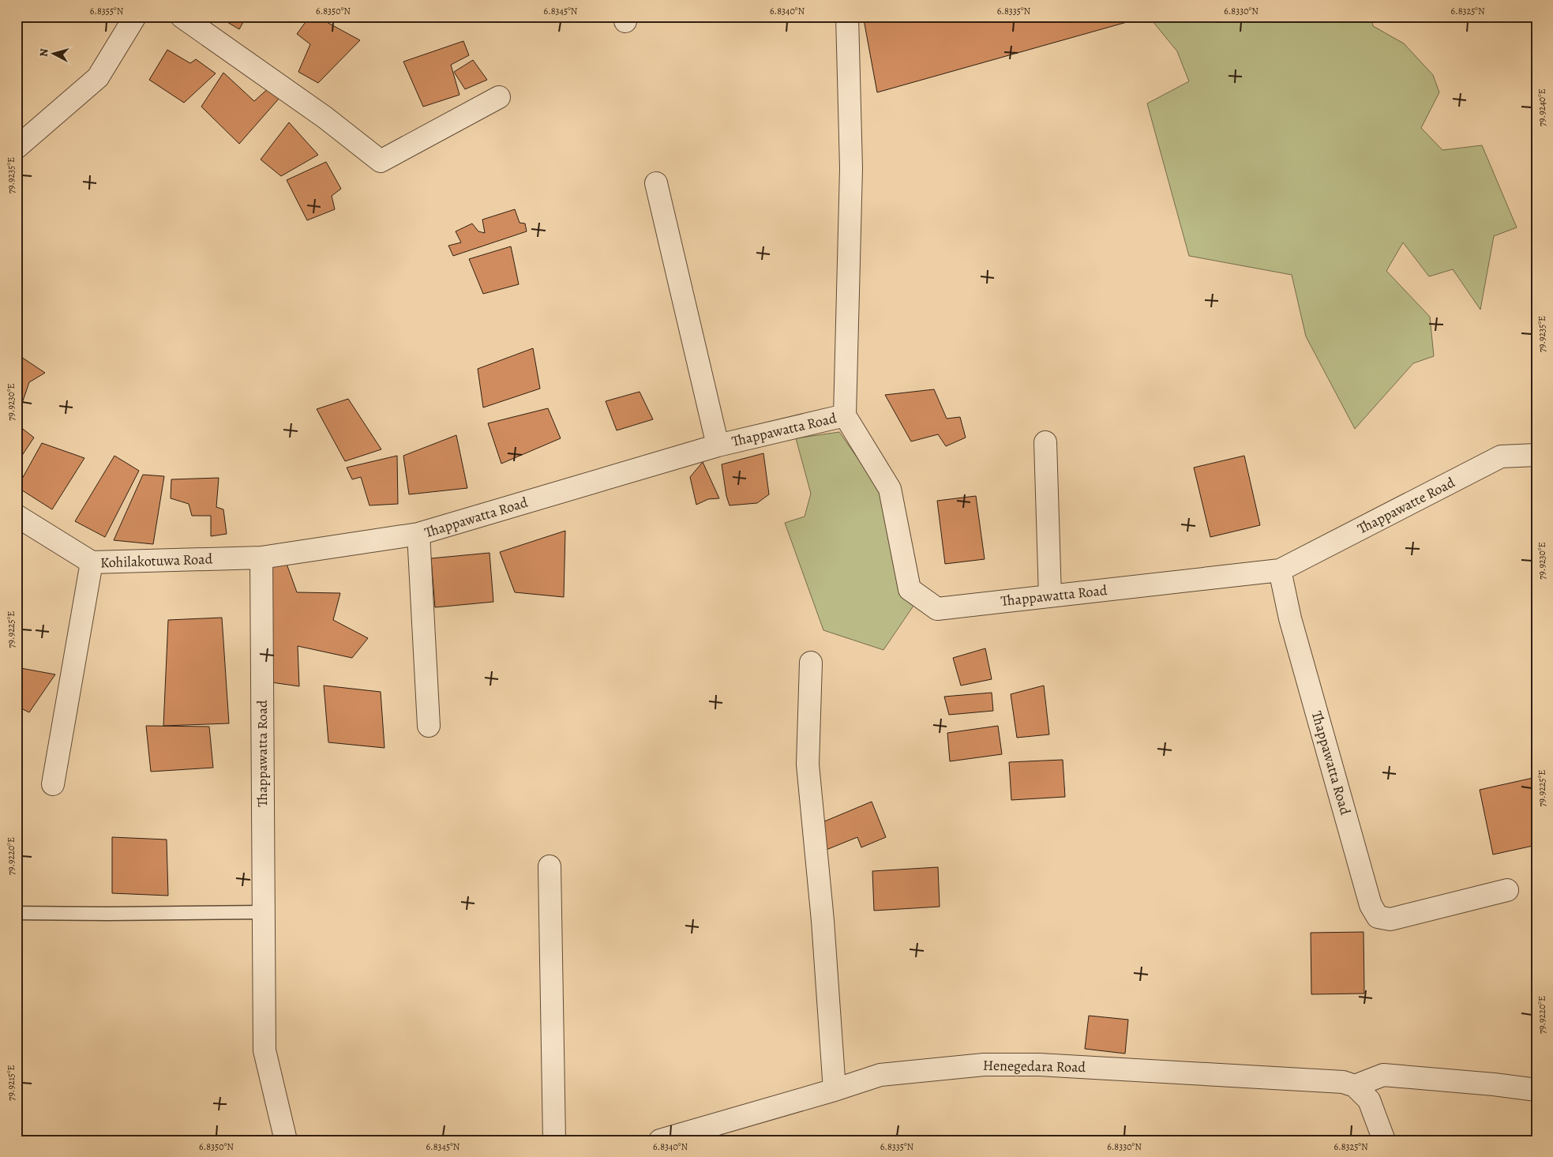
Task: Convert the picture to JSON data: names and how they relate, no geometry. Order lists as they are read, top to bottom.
{
  "streets": {
    "street": [
      "Thappawatta Road",
      "Thappawatte Road",
      "Kohilakotuwa Road",
      "Henegedara Road"
    ]
  },
  "crossings": [
    ["Thappawatta Road", "Thappawatte Road"],
    ["Thappawatta Road", "Kohilakotuwa Road"]
  ],
  "north": "left",
  "coordinates": [
    "6.8355°N",
    "6.8350°N",
    "6.8345°N",
    "6.8340°N",
    "6.8335°N",
    "6.8330°N",
    "6.8325°N",
    "79.9240°E",
    "79.9235°E",
    "79.9230°E",
    "79.9225°E",
    "79.9220°E",
    "79.9215°E"
  ]
}
